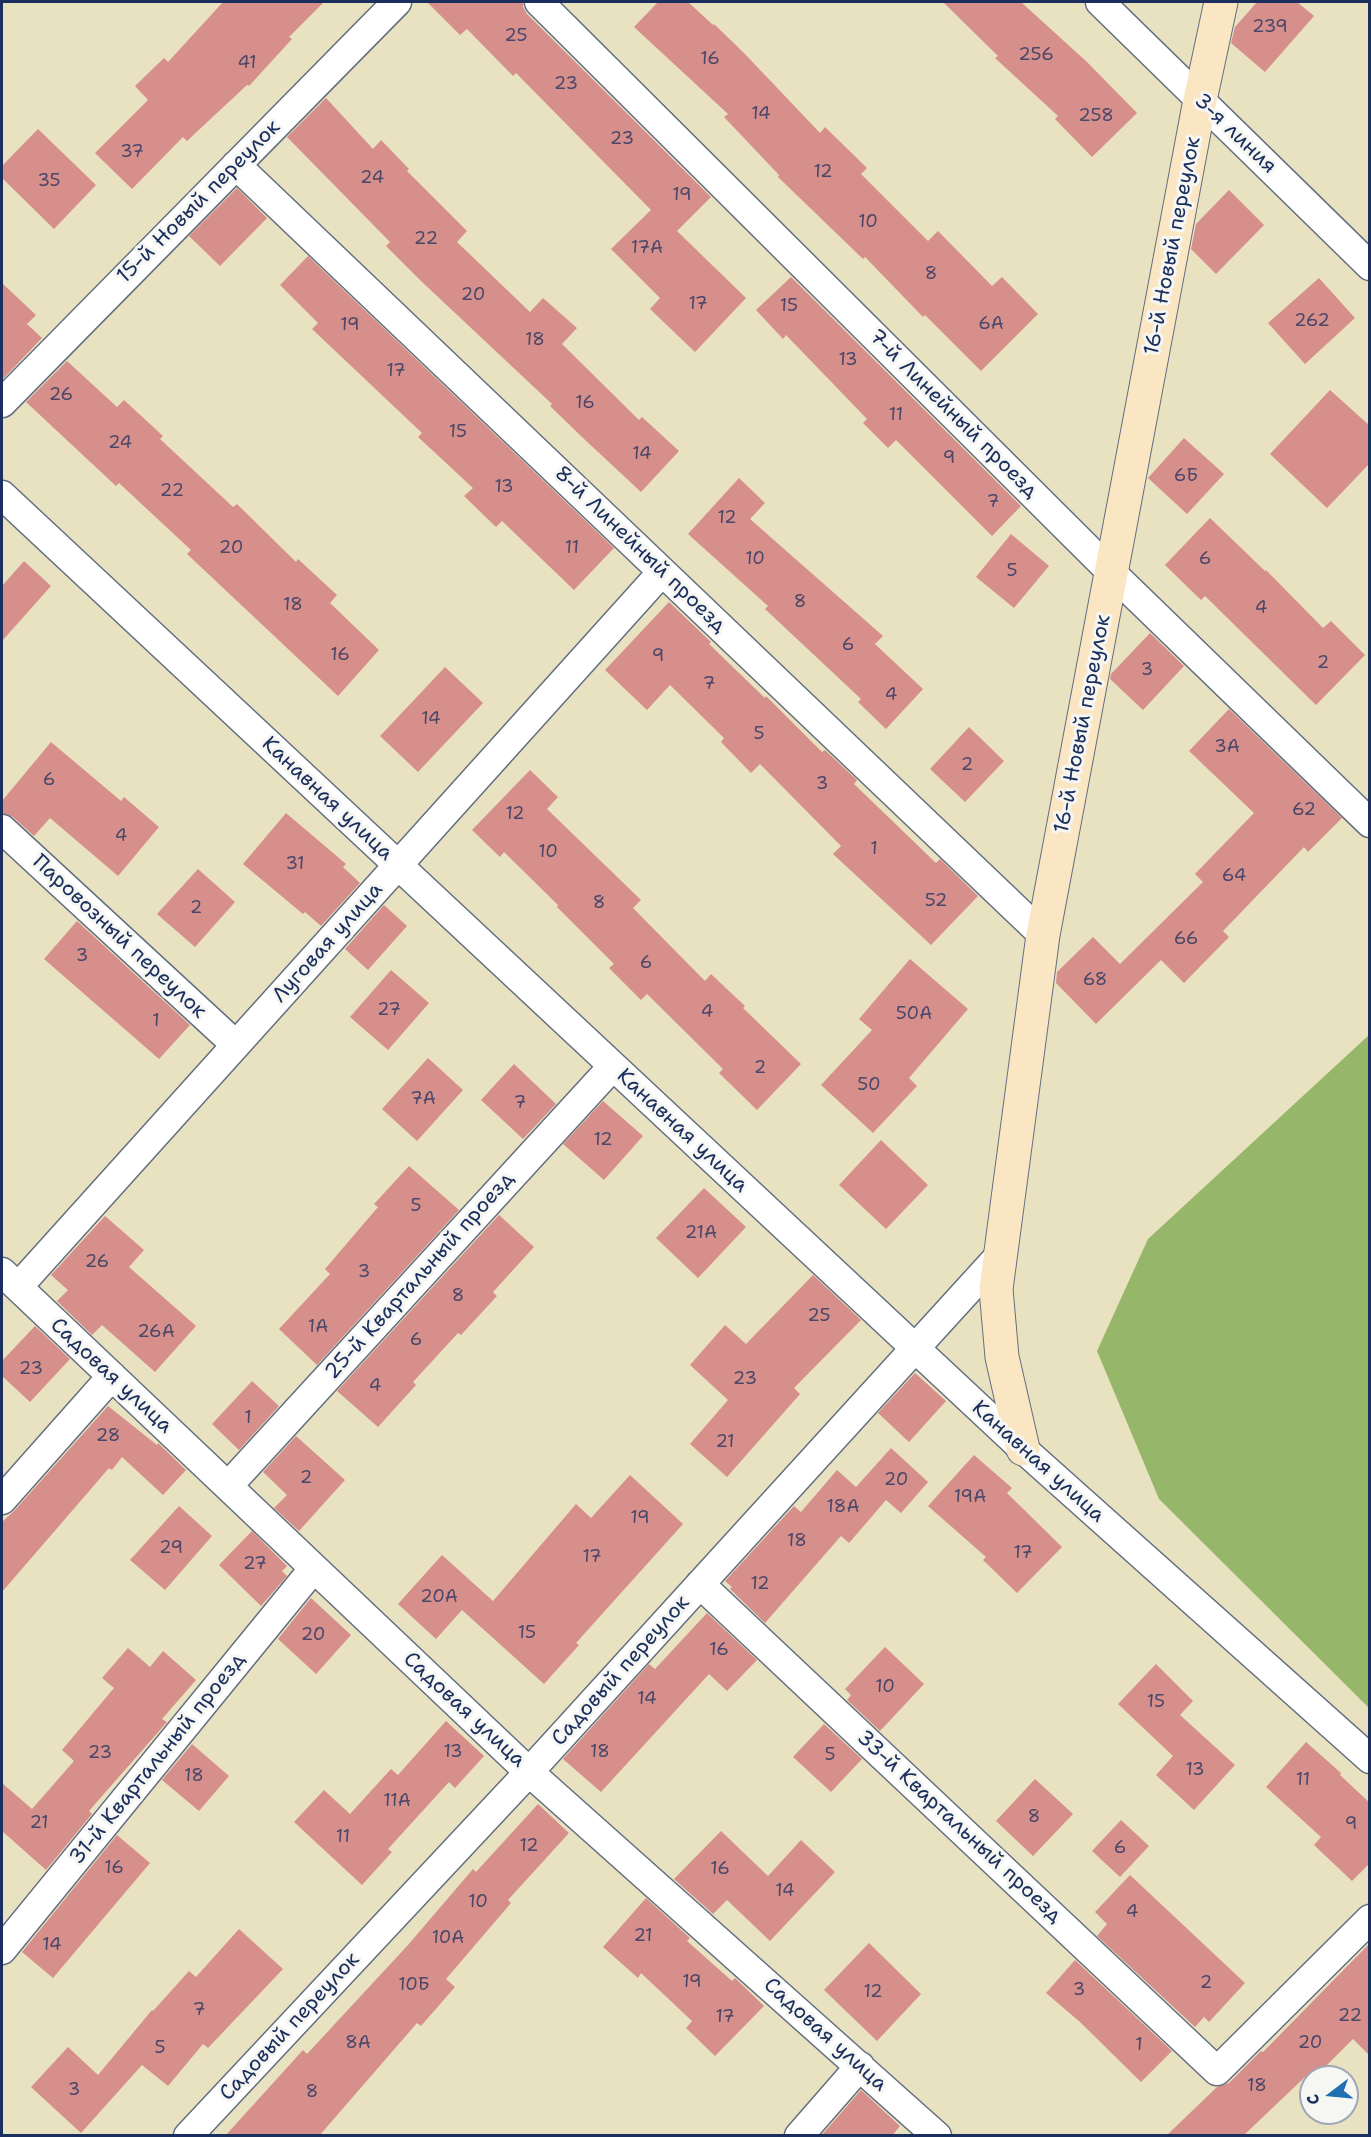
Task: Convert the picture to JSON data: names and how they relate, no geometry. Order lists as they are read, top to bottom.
{
  "streets": {
    "street": [
      "3-я линия",
      "15-й Новый переулок",
      "16-й Новый переулок",
      "7-й Линейный проезд",
      "8-й Линейный проезд",
      "Канавная улица",
      "Паровозный переулок",
      "Луговая улица",
      "25-й Квартальный проезд",
      "Садовая улица",
      "Садовый переулок",
      "31-й Квартальный проезд",
      "33-й Квартальный проезд"
    ]
  },
  "crossings": [
    ["3-я линия", "16-й Новый переулок"],
    ["15-й Новый переулок", "8-й Линейный проезд"],
    ["16-й Новый переулок", "7-й Линейный проезд"],
    ["16-й Новый переулок", "8-й Линейный проезд"],
    ["16-й Новый переулок", "Канавная улица"],
    ["16-й Новый переулок", "Садовый переулок"],
    ["8-й Линейный проезд", "Луговая улица"],
    ["Канавная улица", "Луговая улица"],
    ["Канавная улица", "25-й Квартальный проезд"],
    ["Канавная улица", "Садовый переулок"],
    ["Паровозный переулок", "Луговая улица"],
    ["Луговая улица", "Садовая улица"],
    ["25-й Квартальный проезд", "Садовая улица"],
    ["Садовая улица", "Садовый переулок"],
    ["Садовая улица", "31-й Квартальный проезд"],
    ["Садовый переулок", "33-й Квартальный проезд"]
  ],
  "house_numbers": [
    "239",
    "25",
    "256",
    "16",
    "41",
    "23",
    "14",
    "258",
    "23",
    "37",
    "12",
    "24",
    "35",
    "19",
    "10",
    "22",
    "17А",
    "8",
    "20",
    "17",
    "15",
    "262",
    "6А",
    "19",
    "18",
    "13",
    "17",
    "26",
    "16",
    "11",
    "15",
    "24",
    "14",
    "9",
    "6Б",
    "13",
    "22",
    "7",
    "12",
    "20",
    "11",
    "10",
    "6",
    "5",
    "8",
    "18",
    "4",
    "6",
    "16",
    "9",
    "2",
    "3",
    "7",
    "4",
    "14",
    "5",
    "3А",
    "2",
    "6",
    "3",
    "62",
    "12",
    "4",
    "1",
    "10",
    "31",
    "64",
    "52",
    "8",
    "2",
    "66",
    "3",
    "6",
    "68",
    "27",
    "4",
    "50А",
    "1",
    "2",
    "50",
    "7А",
    "7",
    "12",
    "5",
    "21А",
    "26",
    "3",
    "8",
    "25",
    "1А",
    "26А",
    "6",
    "23",
    "23",
    "4",
    "1",
    "28",
    "21",
    "2",
    "20",
    "19А",
    "18А",
    "19",
    "18",
    "29",
    "17",
    "17",
    "27",
    "12",
    "20А",
    "15",
    "20",
    "16",
    "10",
    "14",
    "15",
    "13",
    "18",
    "23",
    "5",
    "13",
    "18",
    "11",
    "11А",
    "8",
    "21",
    "9",
    "11",
    "12",
    "6",
    "16",
    "16",
    "14",
    "10",
    "4",
    "21",
    "10А",
    "14",
    "19",
    "2",
    "10Б",
    "3",
    "12",
    "7",
    "22",
    "17",
    "8А",
    "20",
    "1",
    "5",
    "18",
    "3",
    "8"
  ],
  "north": "left"
}
